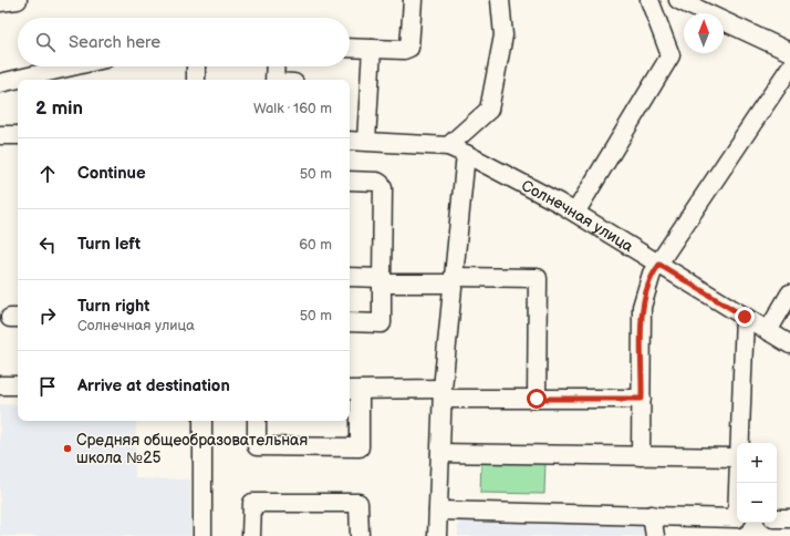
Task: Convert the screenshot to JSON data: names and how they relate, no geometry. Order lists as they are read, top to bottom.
{
  "streets": {
    "street": ["Солнечная улица"]
  },
  "places": ["Средняя общеобразовательная школа №25"],
  "north": "top",
  "page": {
    "search": "Search here",
    "heading": ["2 min", "Walk · 160 m"],
    "list": [
      ["Continue", "50 m"],
      ["Turn left", "60 m"],
      ["Turn right", "Солнечная улица", "50 m"],
      "Arrive at destination"
    ],
    "map_buttons": ["+", "−"]
  }
}
